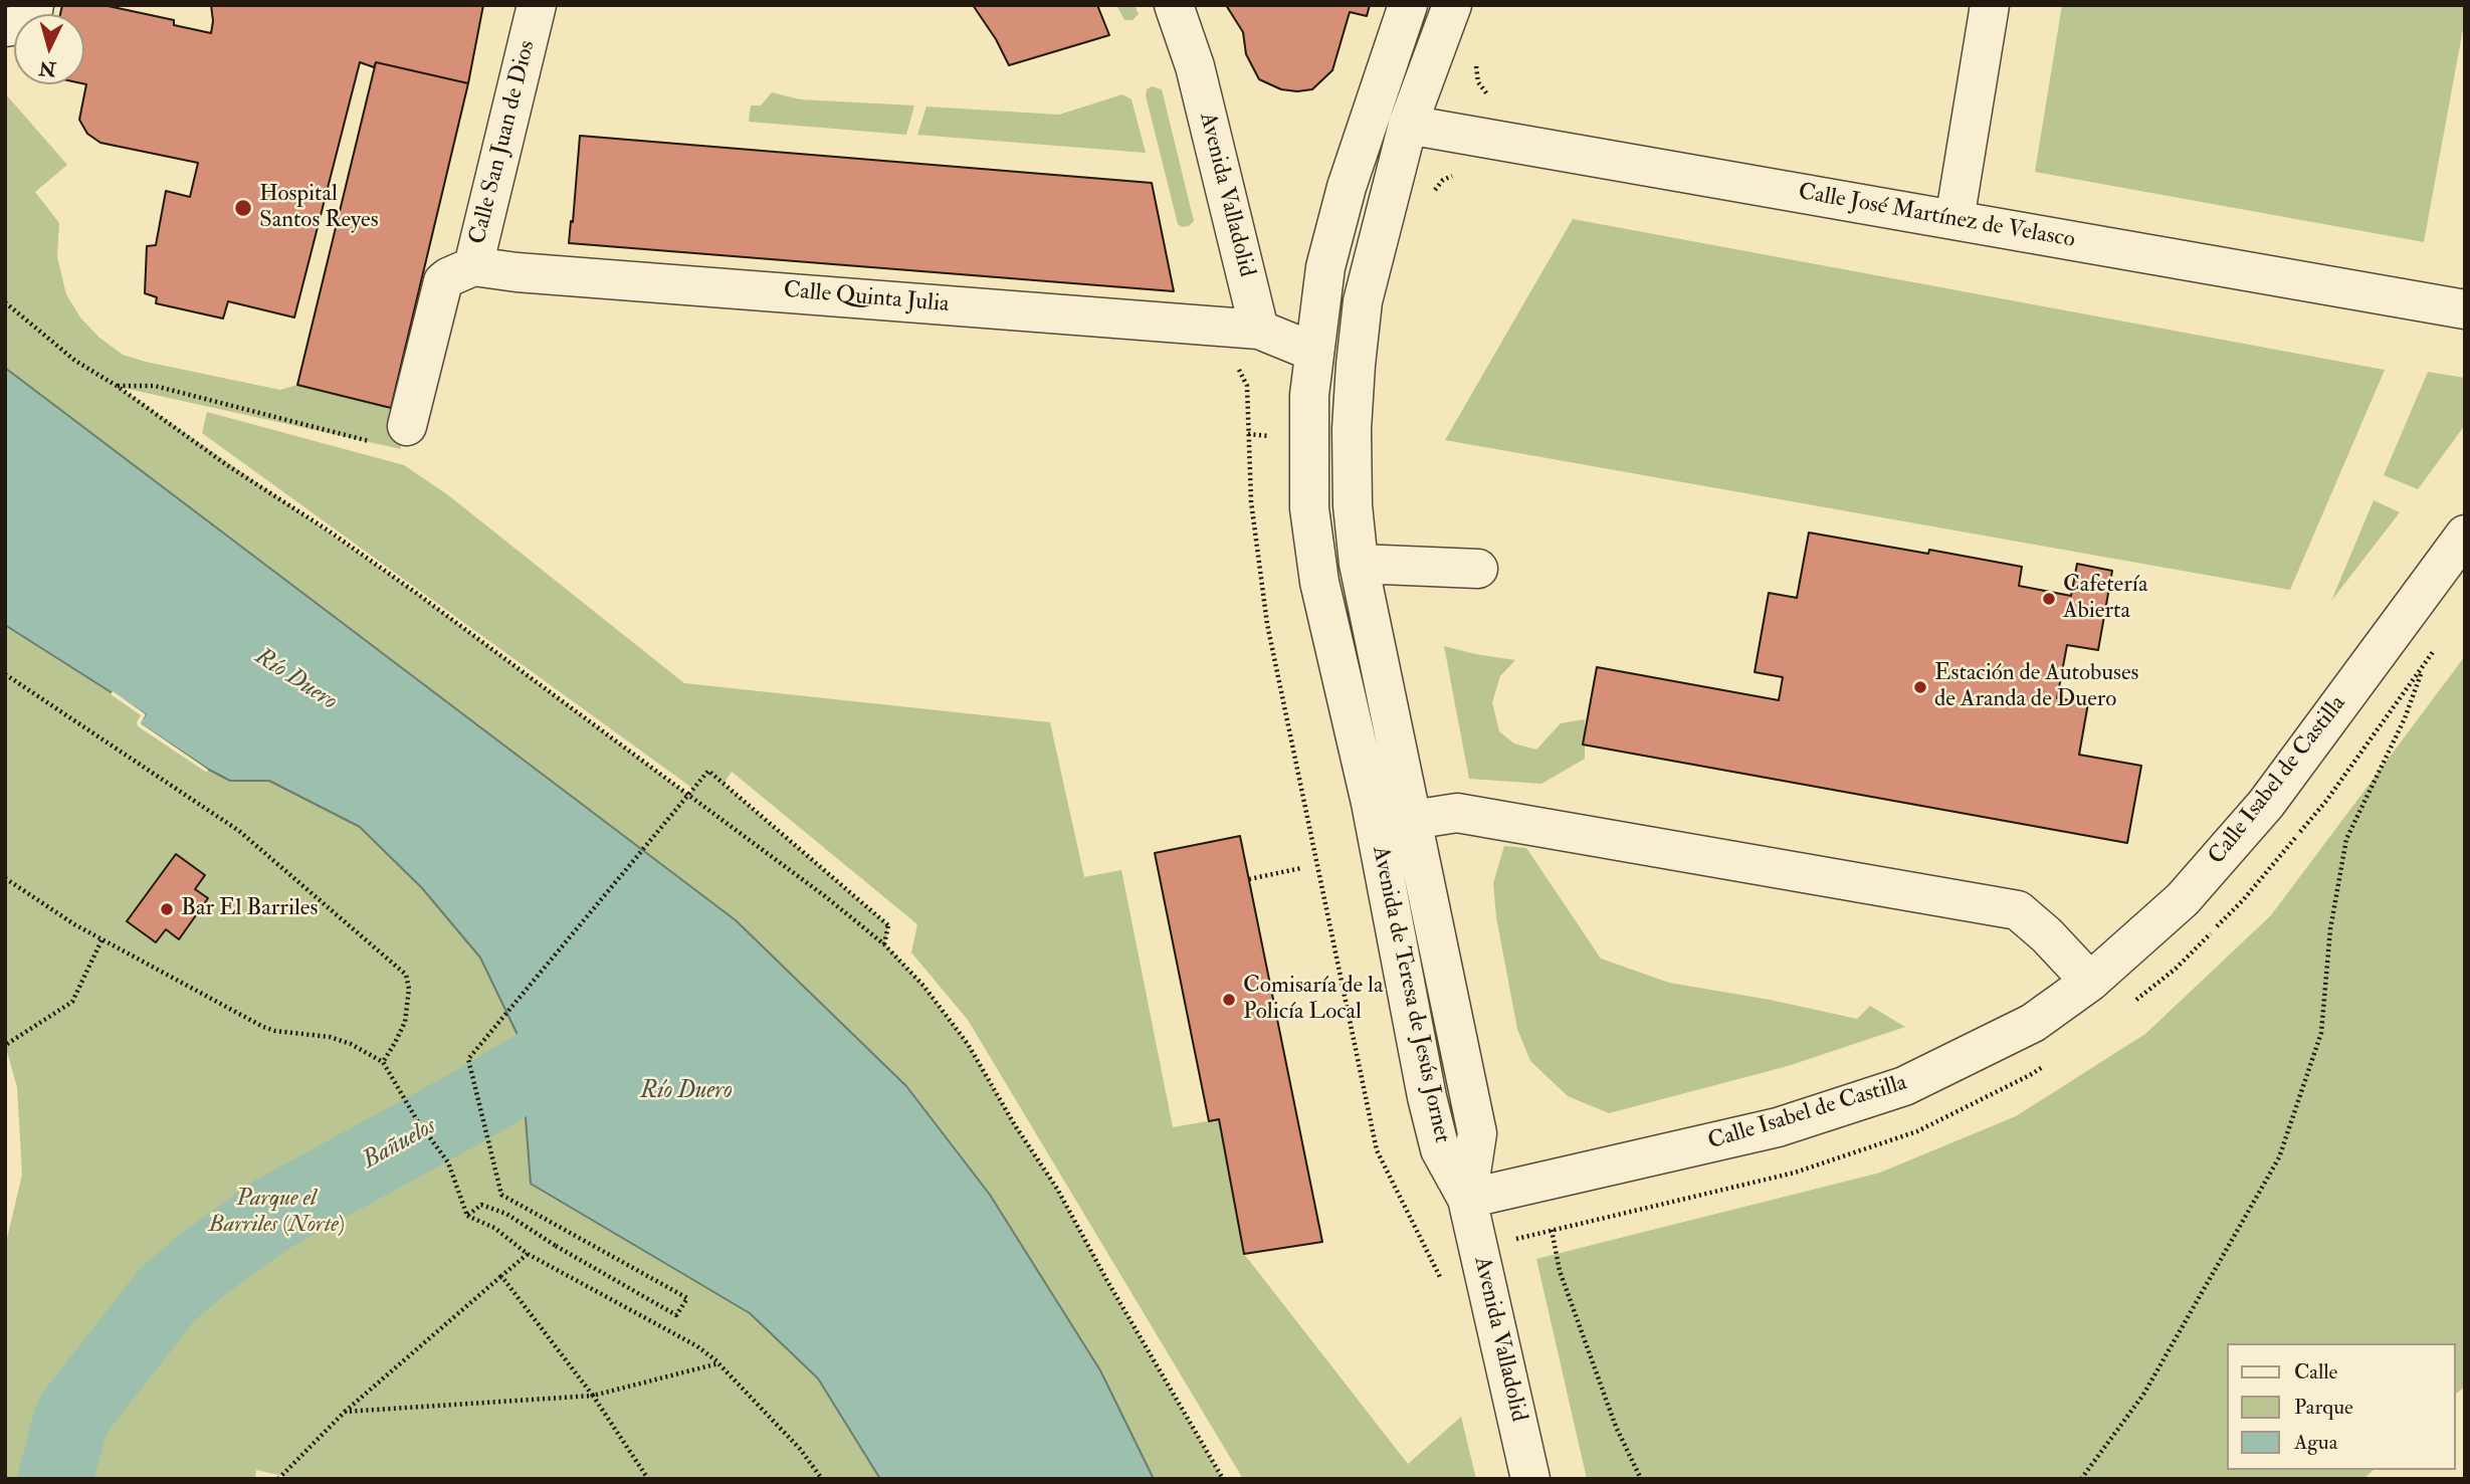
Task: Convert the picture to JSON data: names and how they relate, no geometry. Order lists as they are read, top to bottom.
{
  "streets": {
    "street": [
      "Calle San Juan de Dios",
      "Avenida Valladolid",
      "Calle José Martínez de Velasco",
      "Calle Quinta Julia",
      "Calle Isabel de Castilla",
      "Avenida de Teresa de Jesús Jornet"
    ]
  },
  "crossings": [
    ["Calle San Juan de Dios", "Calle Quinta Julia"],
    ["Avenida Valladolid", "Calle Quinta Julia"],
    ["Avenida Valladolid", "Calle Isabel de Castilla"],
    ["Avenida Valladolid", "Avenida de Teresa de Jesús Jornet"],
    ["Calle José Martínez de Velasco", "Avenida de Teresa de Jesús Jornet"],
    ["Calle Isabel de Castilla", "Avenida de Teresa de Jesús Jornet"]
  ],
  "water": ["Río Duero", "Bañuelos"],
  "parks": ["Parque el Barriles (Norte)"],
  "places": [
    "Hospital Santos Reyes",
    "Cafetería Abierta",
    "Estación de Autobuses de Aranda de Duero",
    "Bar El Barriles",
    "Comisaría de la Policía Local"
  ],
  "legend": ["Calle", "Parque", "Agua"],
  "north": "bottom"
}
